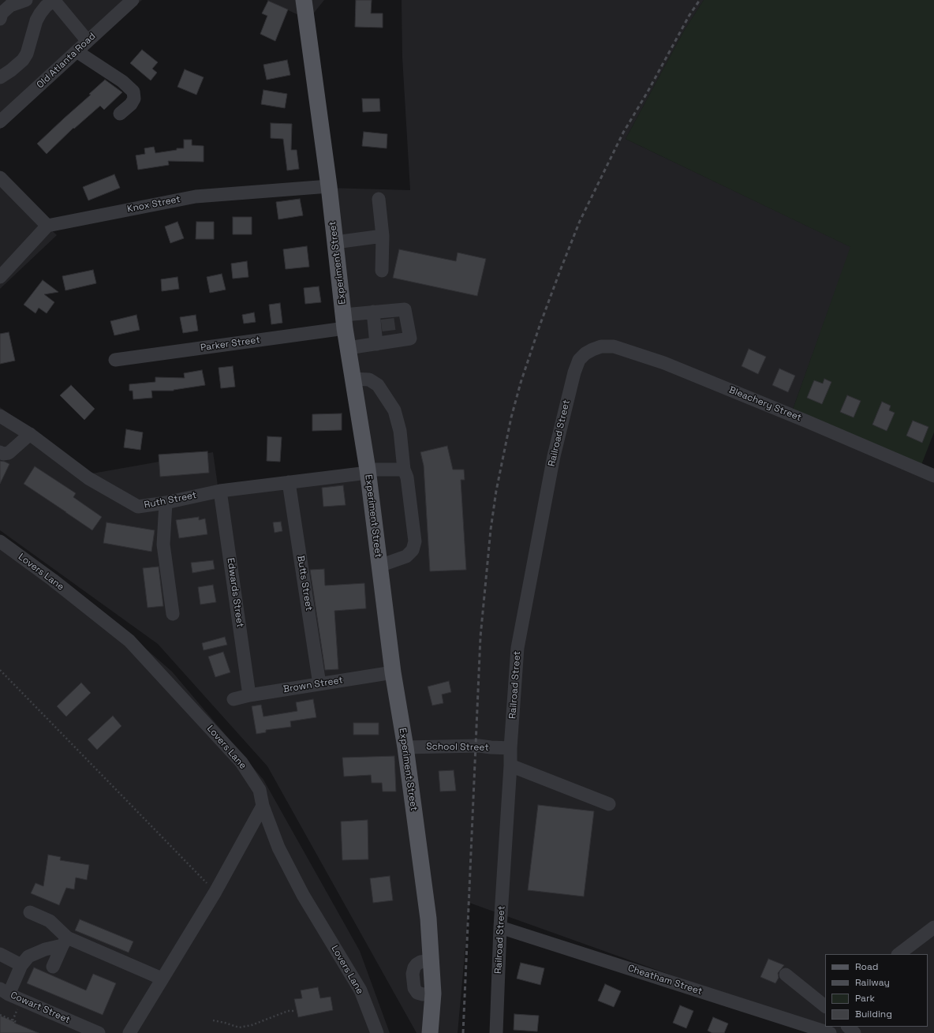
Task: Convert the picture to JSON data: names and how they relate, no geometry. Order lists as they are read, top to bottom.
{
  "streets": {
    "main road": ["Experiment Street"],
    "street": [
      "Old Atlanta Road",
      "Knox Street",
      "Parker Street",
      "Bleachery Street",
      "Railroad Street",
      "Ruth Street",
      "Lovers Lane",
      "Butts Street",
      "Edwards Street",
      "Brown Street",
      "School Street",
      "Cheatham Street",
      "Cowart Street"
    ]
  },
  "crossings": [
    ["Knox Street", "Experiment Street"],
    ["Experiment Street", "Parker Street"],
    ["Experiment Street", "Ruth Street"],
    ["Experiment Street", "Brown Street"],
    ["Experiment Street", "School Street"],
    ["Bleachery Street", "Railroad Street"],
    ["Railroad Street", "School Street"],
    ["Railroad Street", "Cheatham Street"],
    ["Ruth Street", "Butts Street"],
    ["Ruth Street", "Edwards Street"],
    ["Butts Street", "Brown Street"],
    ["Edwards Street", "Brown Street"]
  ],
  "legend": [
    "Road",
    "Railway",
    "Park",
    "Building"
  ]
}
